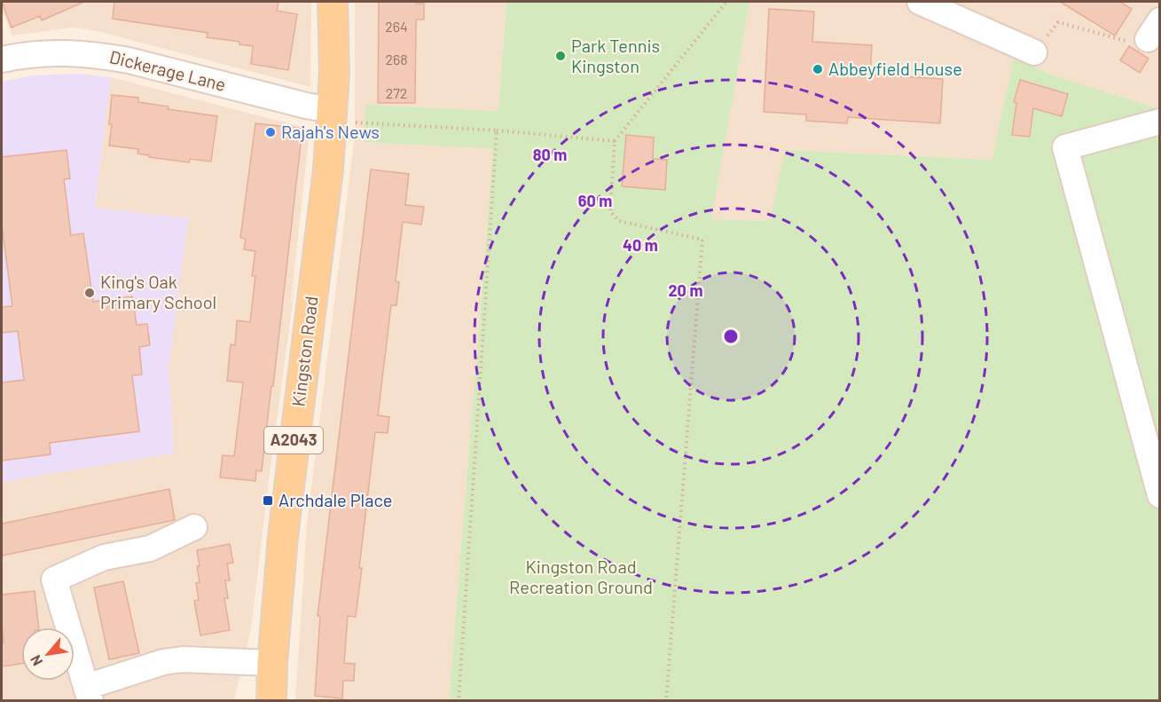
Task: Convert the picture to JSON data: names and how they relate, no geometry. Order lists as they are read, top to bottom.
{
  "streets": {
    "main road": ["Kingston Road", "A2043"],
    "street": ["Dickerage Lane"]
  },
  "crossings": [
    ["Dickerage Lane", "Kingston Road"]
  ],
  "parks": ["Kingston Road Recreation Ground"],
  "places": {
    "other": [
      "Park Tennis Kingston",
      "Abbeyfield House",
      "Rajah's News",
      "King's Oak Primary School"
    ],
    "transit": ["Archdale Place"]
  },
  "house_numbers": ["264", "268", "272"],
  "north": "bottom left",
  "rings": [
    "80 m",
    "60 m",
    "40 m",
    "20 m"
  ]
}
